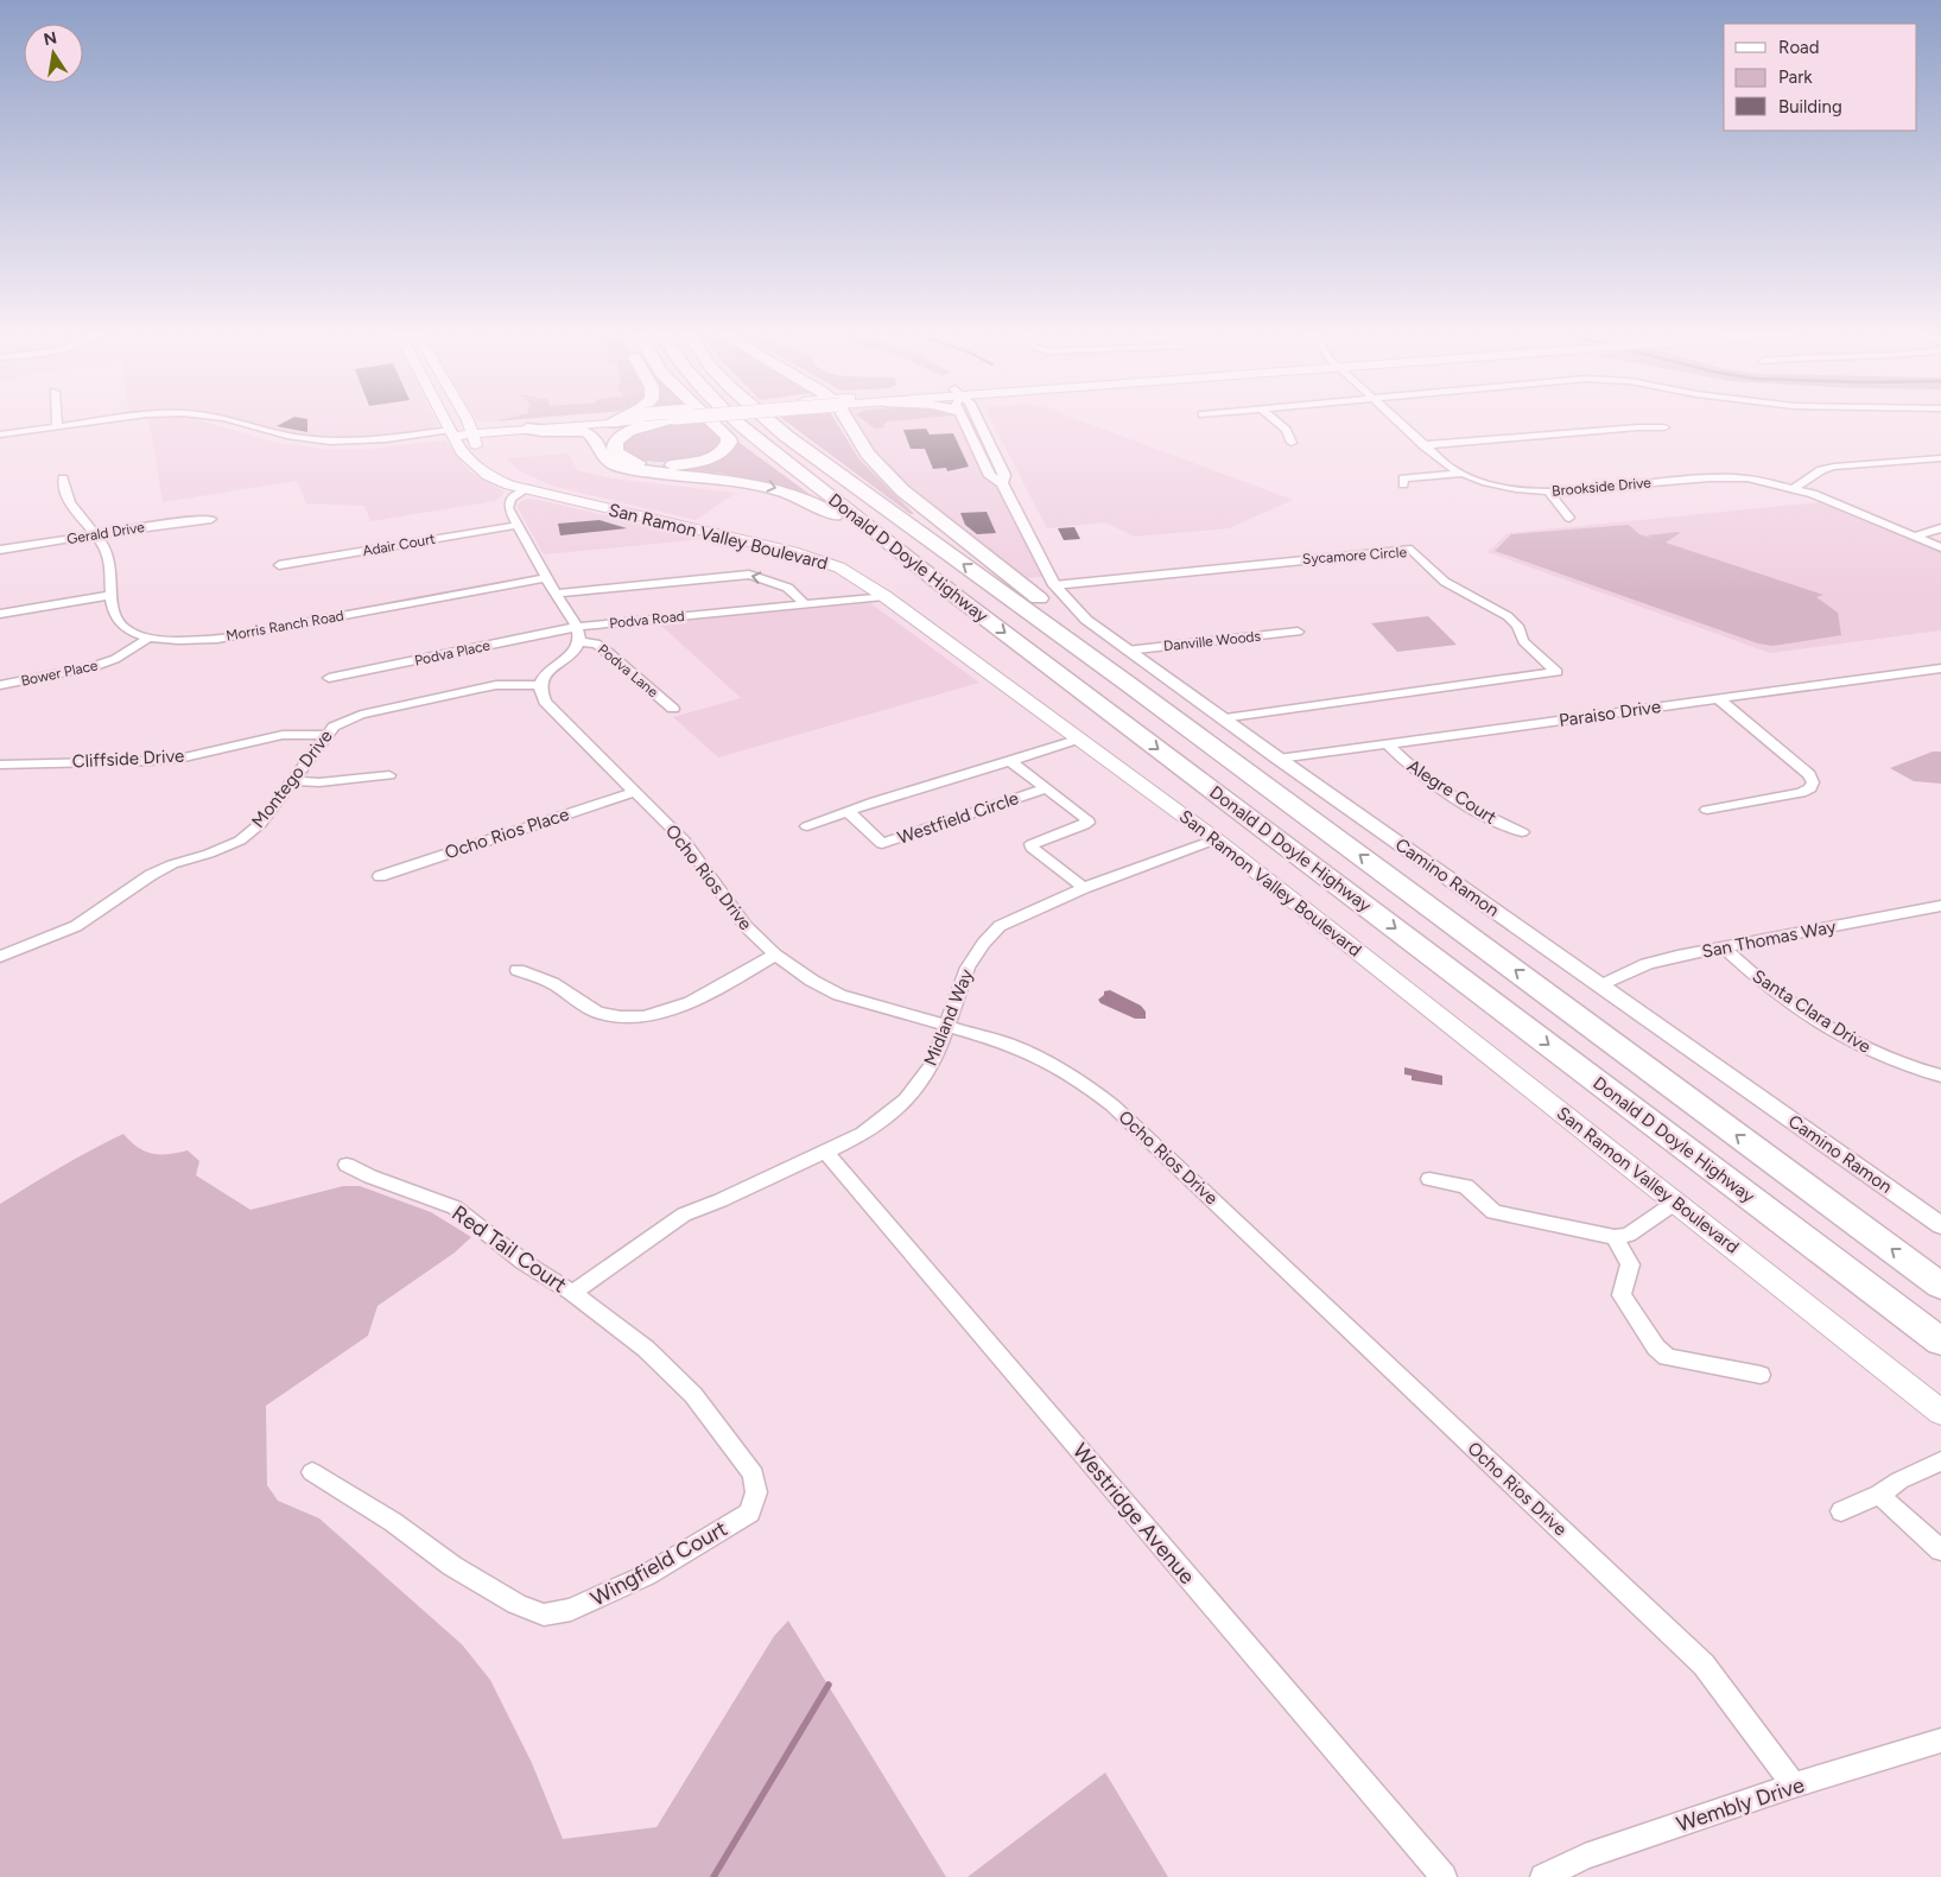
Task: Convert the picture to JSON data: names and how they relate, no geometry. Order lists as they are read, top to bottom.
{
  "streets": {
    "highway": ["Donald D Doyle Highway"],
    "main road": ["San Ramon Valley Boulevard"],
    "street": [
      "Brookside Drive",
      "Gerald Drive",
      "Adair Court",
      "Sycamore Circle",
      "Podva Road",
      "Morris Ranch Road",
      "Danville Woods",
      "Podva Place",
      "Podva Lane",
      "Bower Place",
      "Paraiso Drive",
      "Cliffside Drive",
      "Montego Drive",
      "Alegre Court",
      "Westfield Circle",
      "Ocho Rios Place",
      "Ocho Rios Drive",
      "Camino Ramon",
      "San Thomas Way",
      "Santa Clara Drive",
      "Midland Way",
      "Red Tail Court",
      "Westridge Avenue",
      "Wingfield Court",
      "Wembly Drive"
    ]
  },
  "crossings": [
    ["Gerald Drive", "Morris Ranch Road"],
    ["San Ramon Valley Boulevard", "Podva Road"],
    ["San Ramon Valley Boulevard", "Westfield Circle"],
    ["San Ramon Valley Boulevard", "Midland Way"],
    ["Sycamore Circle", "Camino Ramon"],
    ["Podva Road", "Podva Place"],
    ["Morris Ranch Road", "Bower Place"],
    ["Danville Woods", "Camino Ramon"],
    ["Paraiso Drive", "Alegre Court"],
    ["Paraiso Drive", "Camino Ramon"],
    ["Cliffside Drive", "Montego Drive"],
    ["Montego Drive", "Ocho Rios Drive"],
    ["Westfield Circle", "Midland Way"],
    ["Ocho Rios Place", "Ocho Rios Drive"],
    ["Ocho Rios Drive", "Midland Way"],
    ["Ocho Rios Drive", "Wembly Drive"],
    ["Camino Ramon", "San Thomas Way"],
    ["San Thomas Way", "Santa Clara Drive"],
    ["Midland Way", "Red Tail Court"],
    ["Midland Way", "Westridge Avenue"],
    ["Midland Way", "Wingfield Court"],
    ["Red Tail Court", "Wingfield Court"]
  ],
  "legend": ["Road", "Park", "Building"],
  "north": "top"
}
